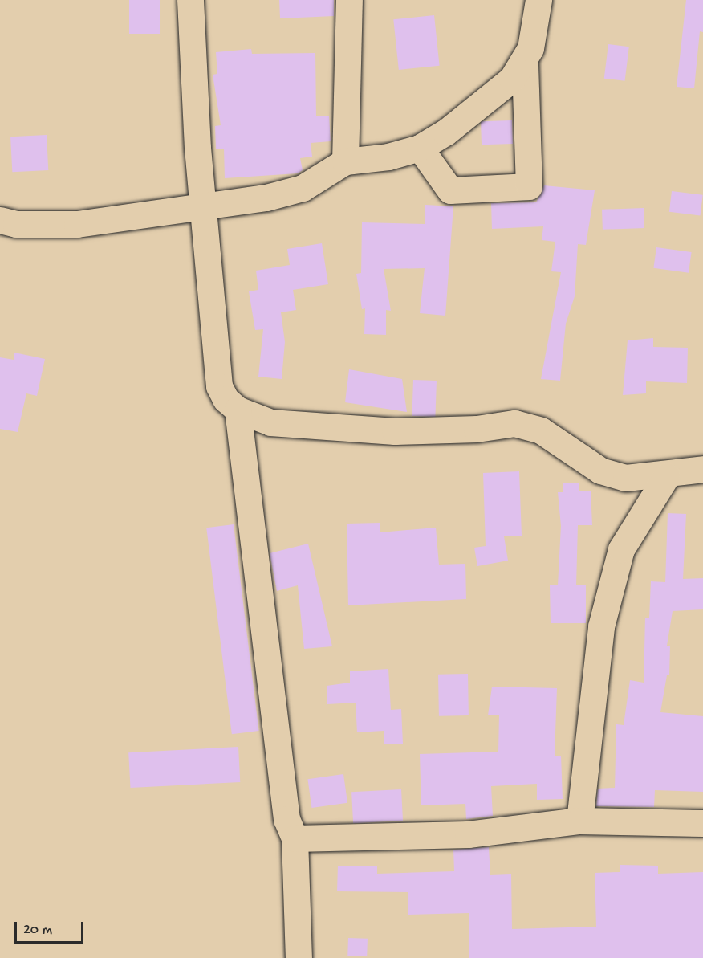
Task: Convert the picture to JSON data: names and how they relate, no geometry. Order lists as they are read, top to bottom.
{
  "scale_bar": "20 m"
}
